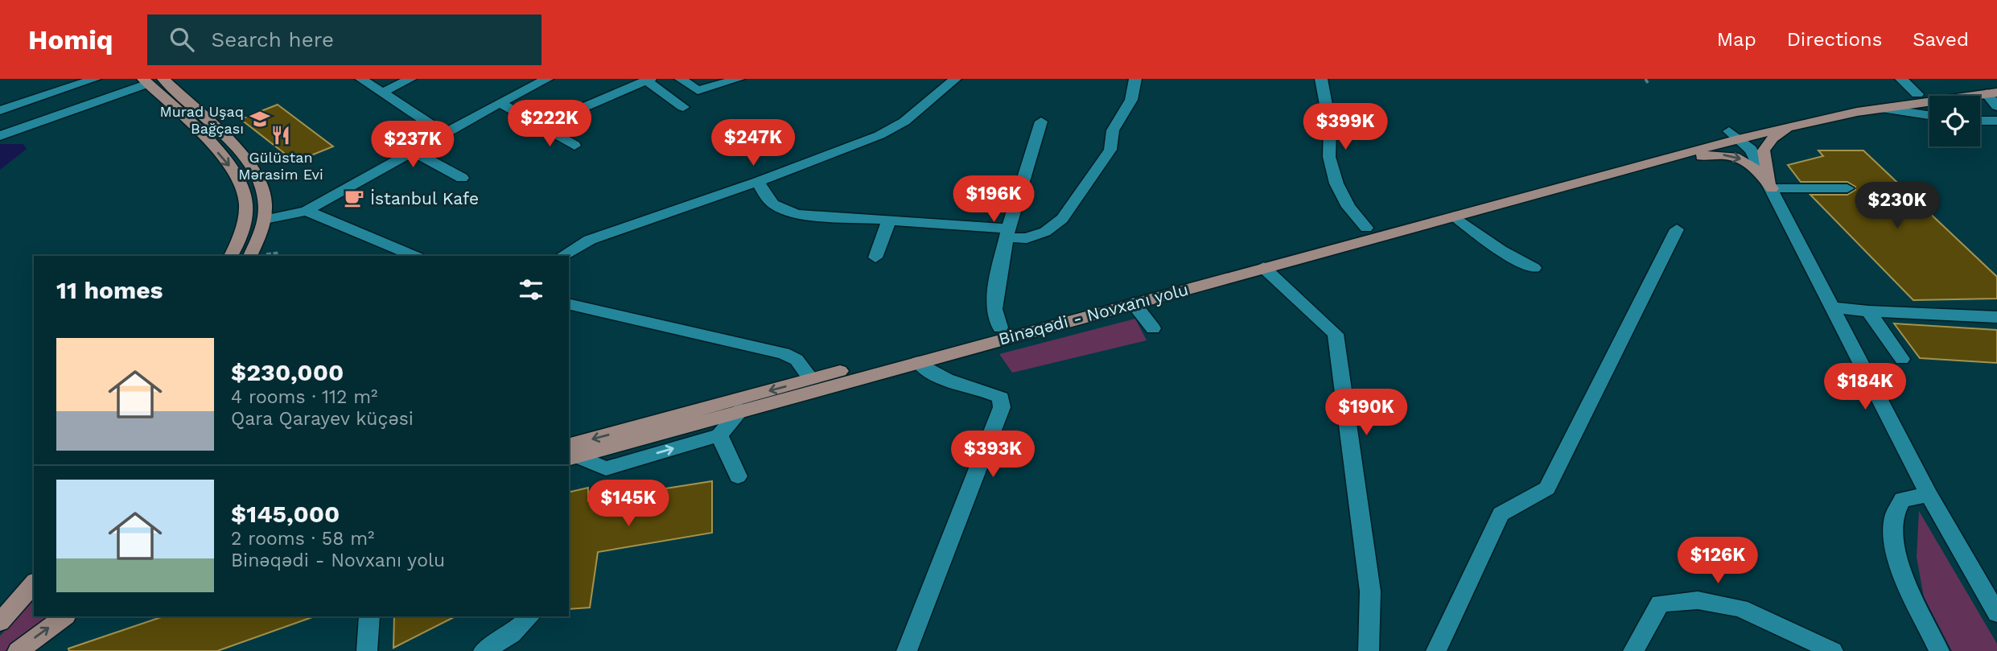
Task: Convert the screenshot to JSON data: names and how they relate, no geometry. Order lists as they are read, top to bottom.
{
  "streets": {
    "main road": ["Binəqədi - Novxanı yolu"]
  },
  "places": {
    "school or university": ["Murad Uşaq Bağçası"],
    "restaurant": ["Gülüstan Mərasim Evi"],
    "cafe": ["İstanbul Kafe"]
  },
  "page": {
    "header": "Homiq",
    "search": "Search here",
    "nav": ["Map", "Directions", "Saved"],
    "price": [
      "$222K",
      "$399K",
      "$247K",
      "$237K",
      "$196K",
      "$230K",
      "$184K",
      "$190K",
      "$393K",
      "$145K",
      "$126K"
    ],
    "heading": "11 homes",
    "list": [
      {
        "name": "$230,000",
        "note": "4 rooms · 112 m² · Qara Qarayev küçəsi"
      },
      {
        "name": "$145,000",
        "note": "2 rooms · 58 m² · Binəqədi - Novxanı yolu"
      }
    ]
  }
}
